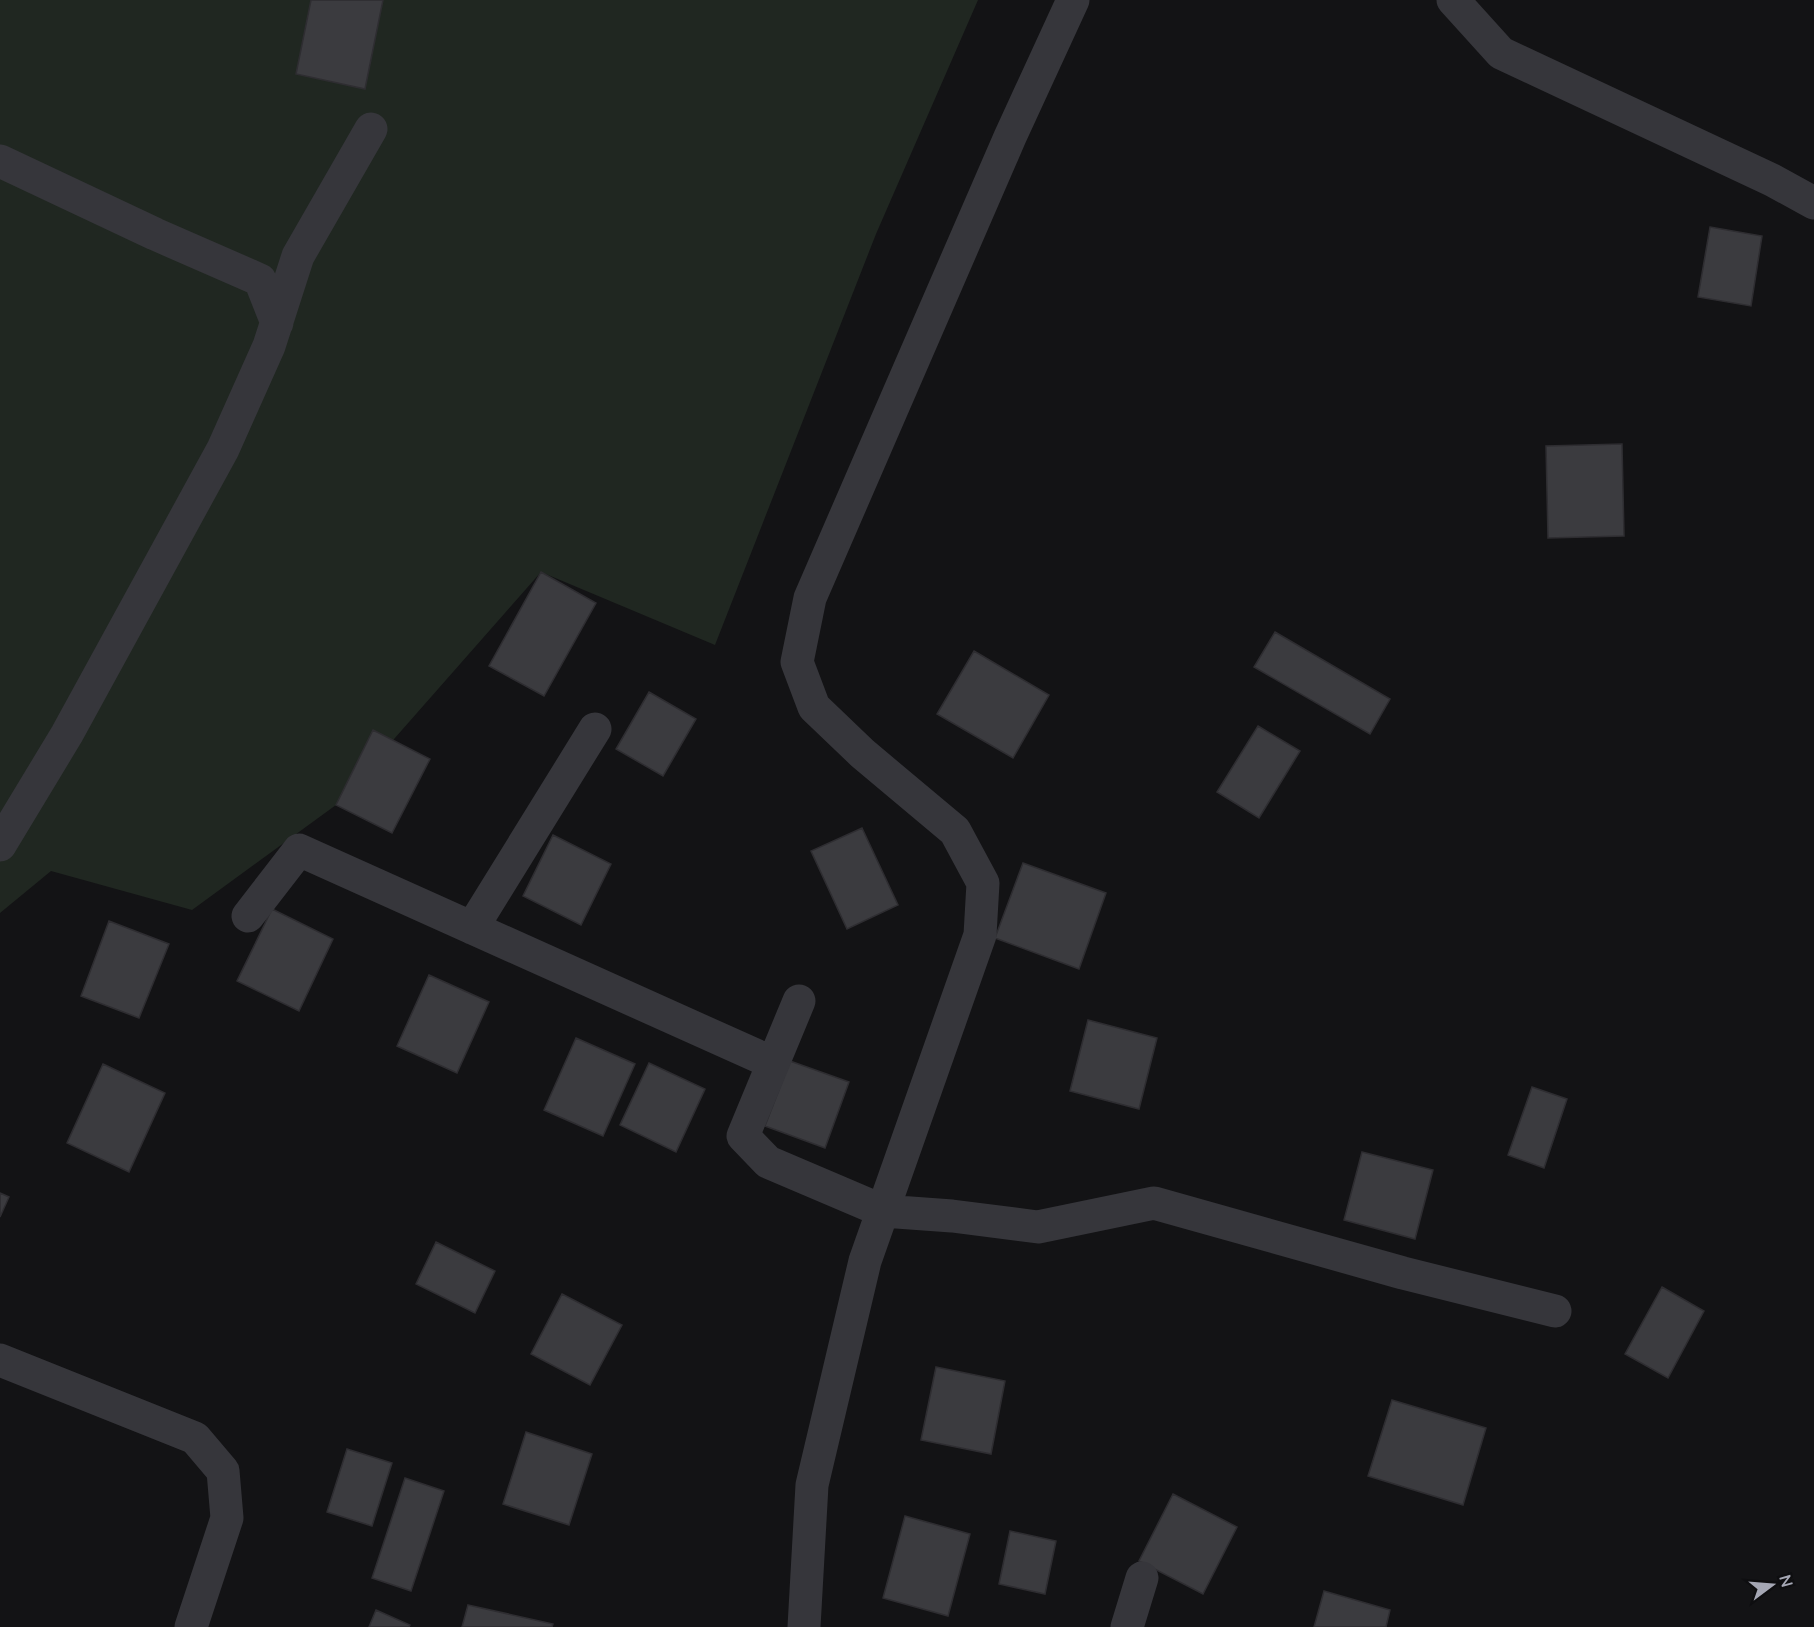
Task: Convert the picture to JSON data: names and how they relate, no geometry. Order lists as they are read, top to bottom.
{
  "north": "right"
}
